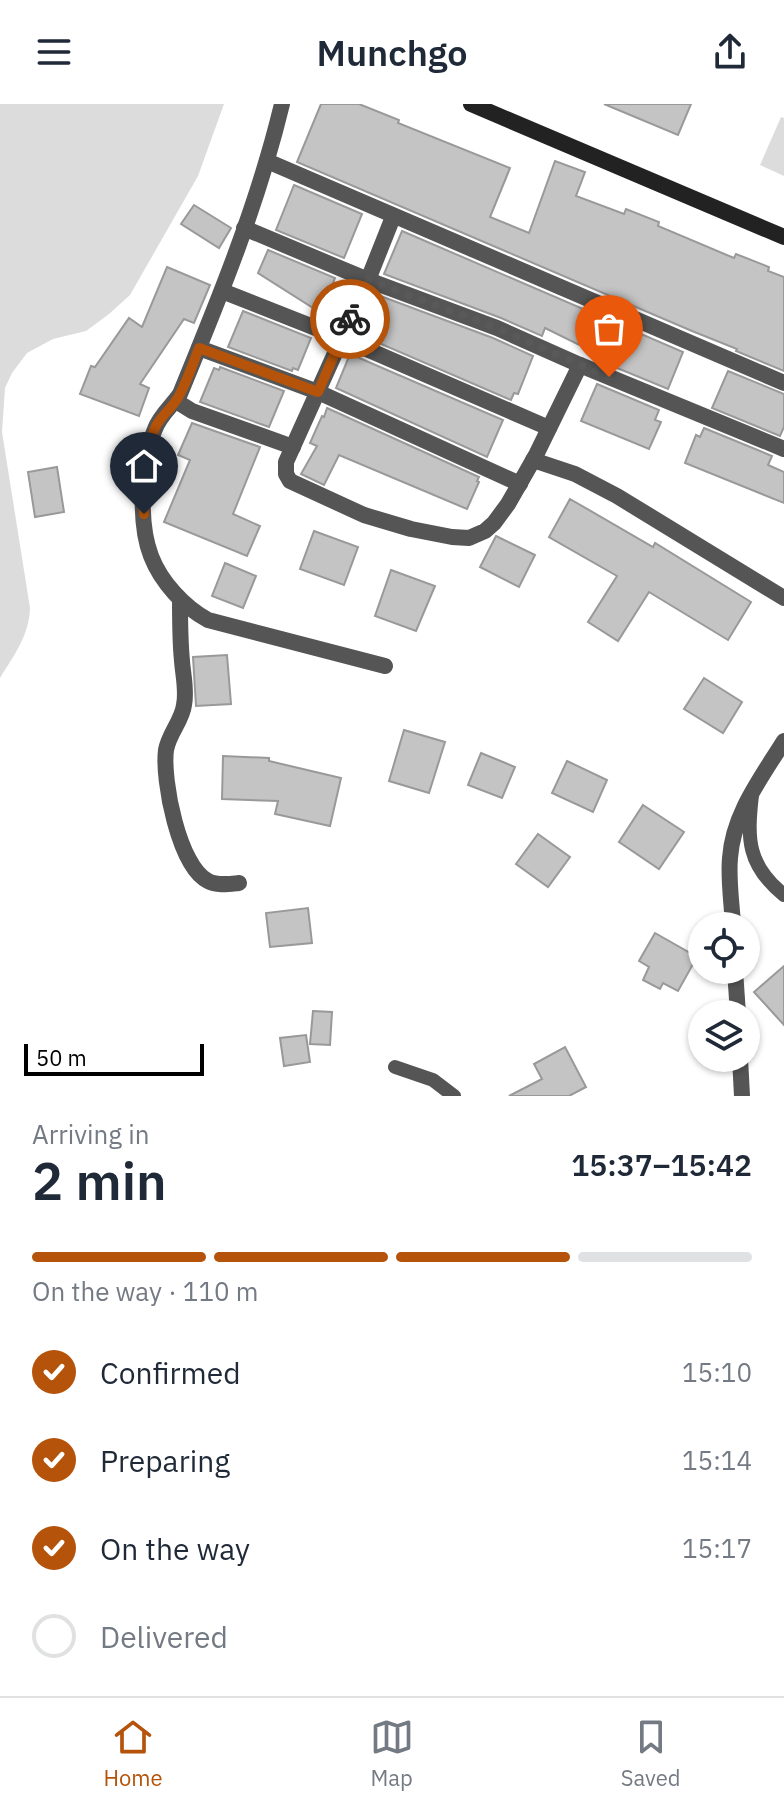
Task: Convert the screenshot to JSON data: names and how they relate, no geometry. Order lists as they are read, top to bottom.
{
  "scale_bar": "50 m",
  "page": {
    "header": "Munchgo",
    "scale": "50 m",
    "heading": ["2 min", "Arriving in", "15:37–15:42"],
    "bar": "On the way · 110 m",
    "list": [
      ["Confirmed", "15:10"],
      ["Preparing", "15:14"],
      ["On the way", "15:17"],
      "Delivered"
    ],
    "tabs": ["Home", "Map", "Saved"]
  }
}
